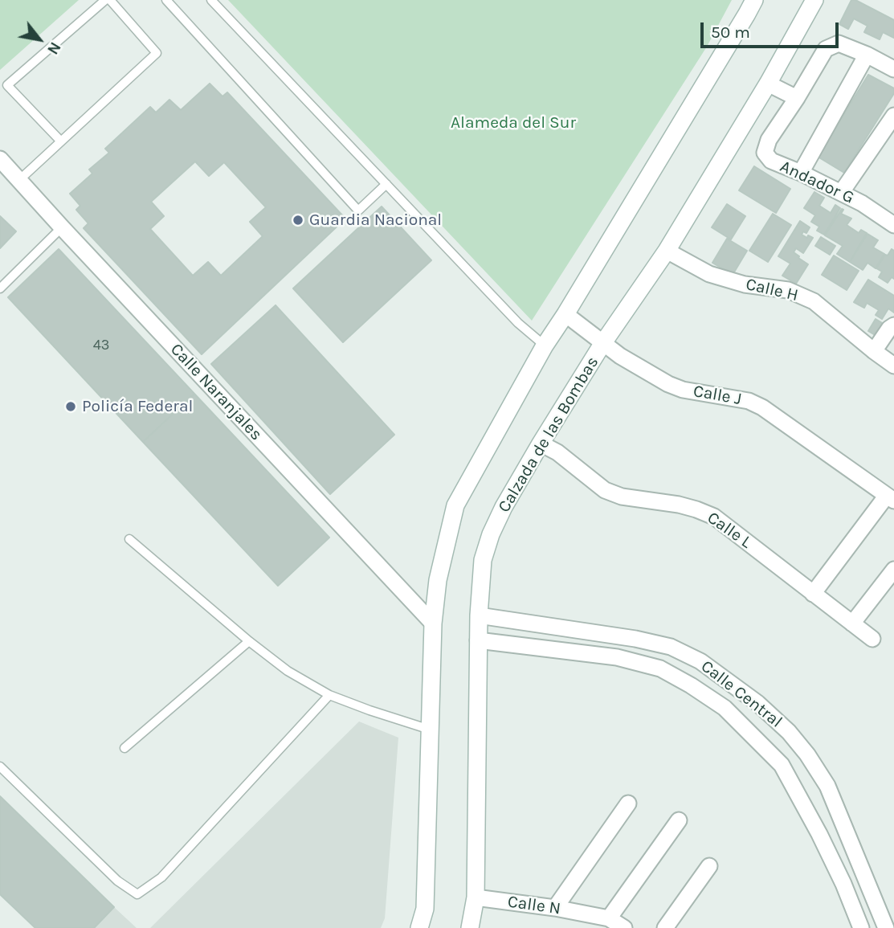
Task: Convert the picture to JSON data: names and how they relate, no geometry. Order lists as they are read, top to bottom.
{
  "streets": {
    "main road": ["Calzada de las Bombas"],
    "street": [
      "Andador G",
      "Calle H",
      "Calle Naranjales",
      "Calle J",
      "Calle L",
      "Calle Central",
      "Calle N"
    ]
  },
  "crossings": [
    ["Calle H", "Calzada de las Bombas"],
    ["Calle J", "Calzada de las Bombas"],
    ["Calzada de las Bombas", "Calle L"],
    ["Calzada de las Bombas", "Calle Central"],
    ["Calzada de las Bombas", "Calle N"]
  ],
  "parks": ["Alameda del Sur"],
  "places": ["Guardia Nacional", "Policía Federal"],
  "house_numbers": ["43"],
  "scale_bar": "50 m",
  "north": "bottom right"
}
